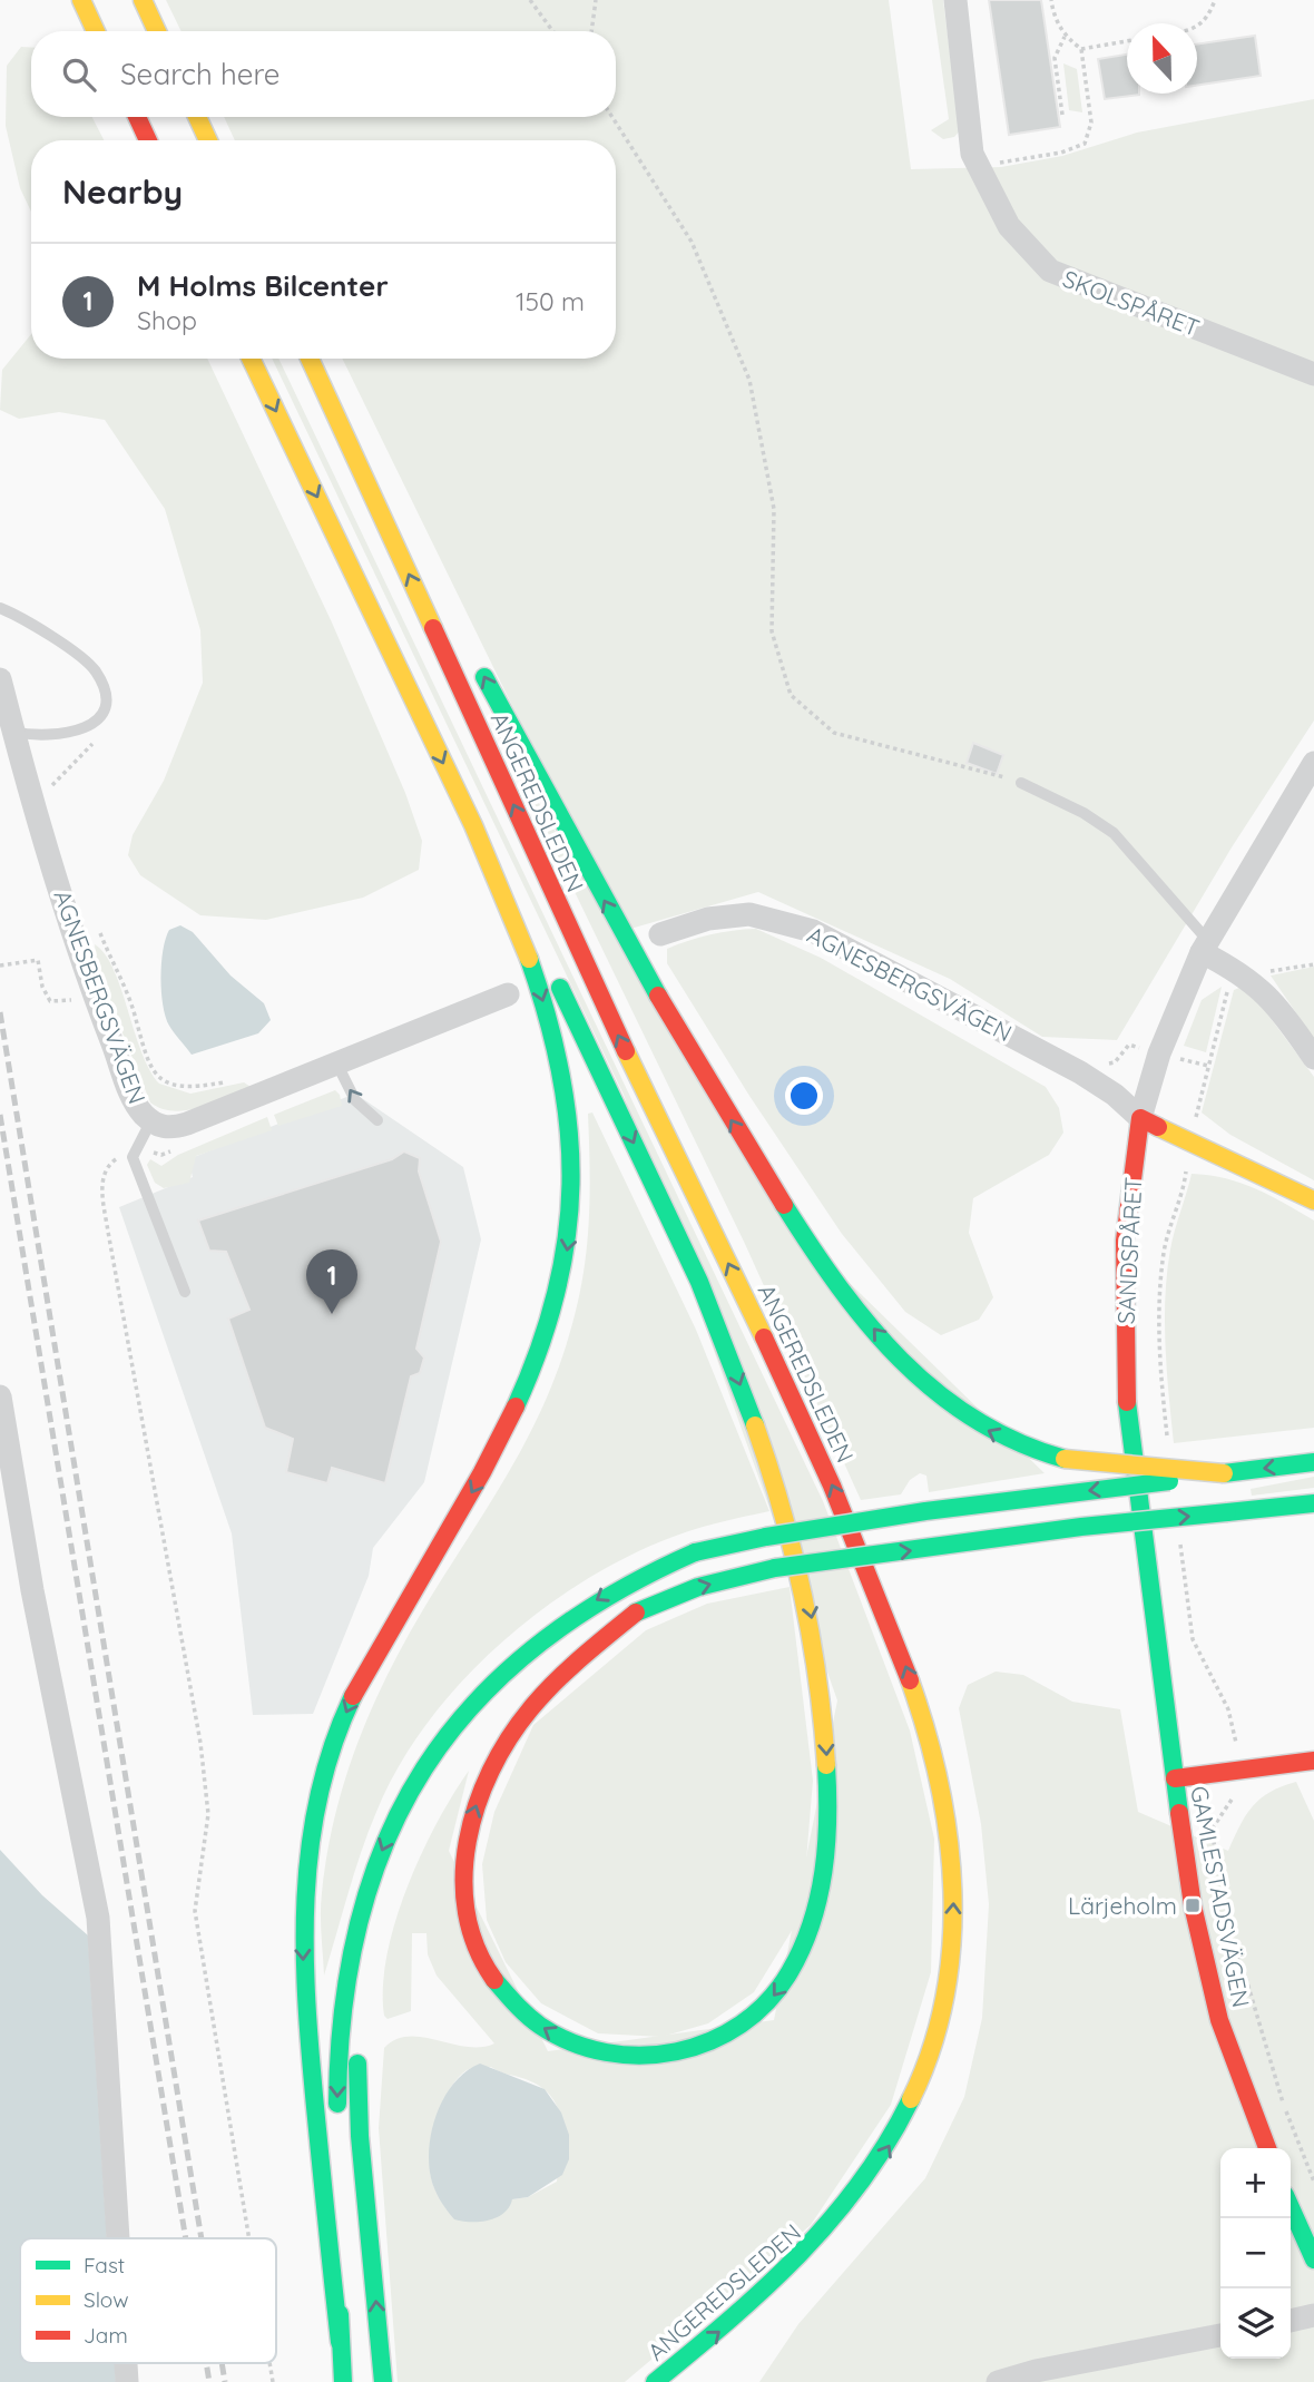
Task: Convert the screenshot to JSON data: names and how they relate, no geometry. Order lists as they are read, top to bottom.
{
  "streets": {
    "main road": ["ANGEREDSLEDEN", "SANDSPÅRET", "GAMLESTADSVÄGEN"],
    "street": ["SKOLSPÅRET", "AGNESBERGSVÄGEN"]
  },
  "crossings": [
    ["AGNESBERGSVÄGEN", "SANDSPÅRET"],
    ["SANDSPÅRET", "GAMLESTADSVÄGEN"]
  ],
  "places": {
    "transit": ["Lärjeholm"]
  },
  "legend": ["Fast", "Slow", "Jam"],
  "north": "top",
  "page": {
    "search": "Search here",
    "heading": "Nearby",
    "list": [
      {
        "mark": "1",
        "name": "M Holms Bilcenter",
        "note": "Shop",
        "value": "150 m"
      }
    ],
    "pins": "1",
    "map_buttons": ["+", "−"]
  }
}
